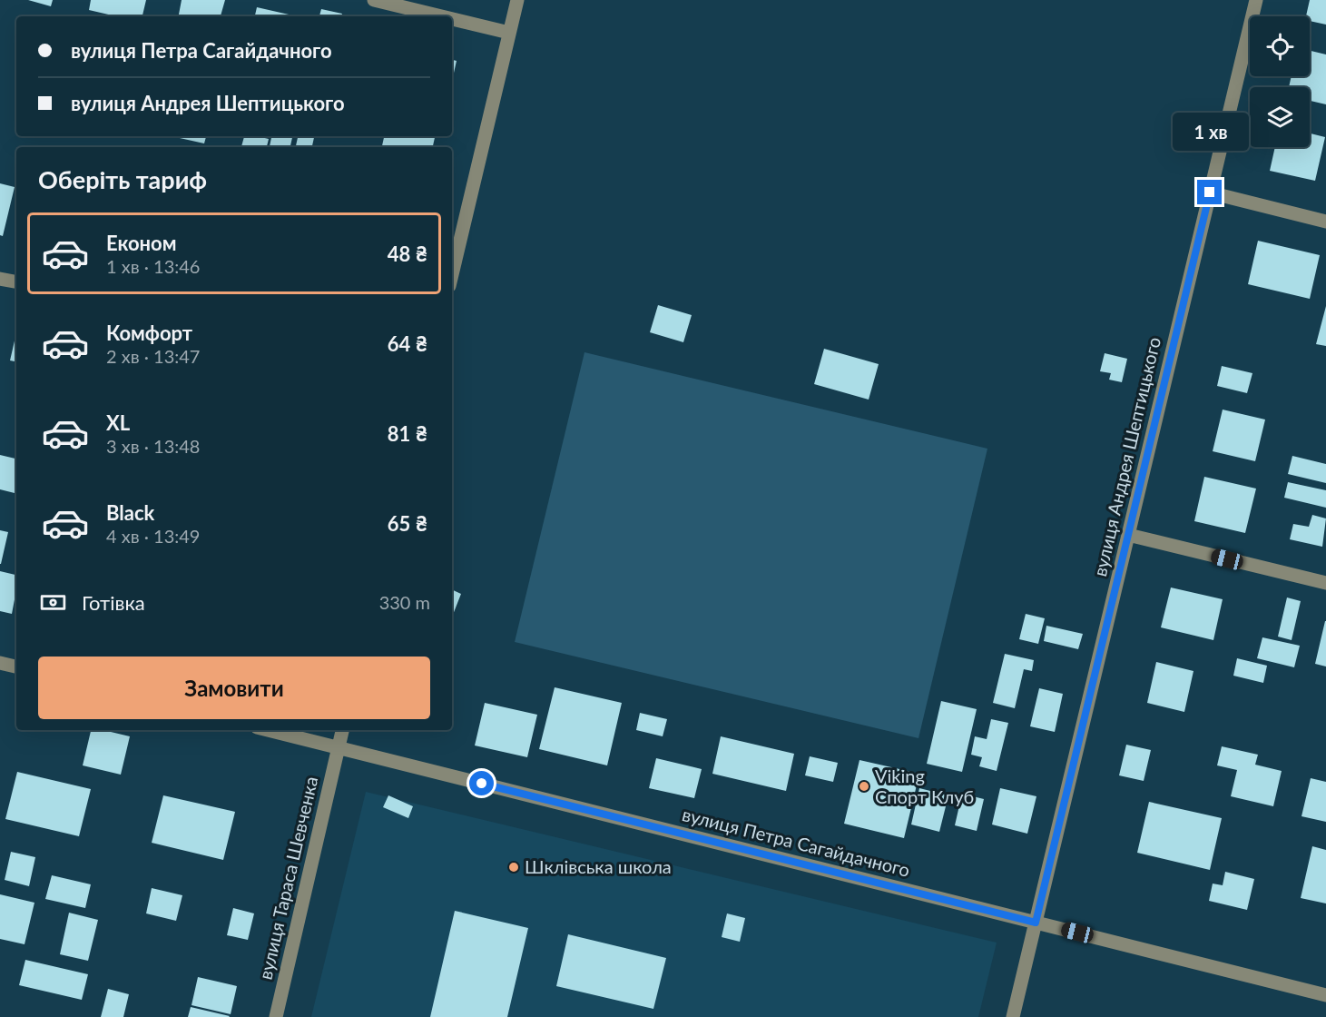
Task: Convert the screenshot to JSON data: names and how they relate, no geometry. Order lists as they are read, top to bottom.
{
  "streets": {
    "street": ["вулиця Андрея Шептицького", "вулиця Петра Сагайдачного", "вулиця Тараса Шевченка"]
  },
  "crossings": [
    ["вулиця Андрея Шептицького", "вулиця Петра Сагайдачного"],
    ["вулиця Петра Сагайдачного", "вулиця Тараса Шевченка"]
  ],
  "places": ["Viking Спорт Клуб", "Шклівська школа"],
  "page": {
    "banner": ["вулиця Петра Сагайдачного", "вулиця Андрея Шептицького"],
    "bubble": "1 хв",
    "heading": "Оберіть тариф",
    "list": [
      {
        "name": "Економ",
        "note": "1 хв · 13:46",
        "value": "48 ₴"
      },
      {
        "name": "Комфорт",
        "note": "2 хв · 13:47",
        "value": "64 ₴"
      },
      {
        "name": "XL",
        "note": "3 хв · 13:48",
        "value": "81 ₴"
      },
      {
        "name": "Black",
        "note": "4 хв · 13:49",
        "value": "65 ₴"
      }
    ],
    "pay": ["Готівка", "330 m"],
    "buttons": "Замовити"
  }
}
